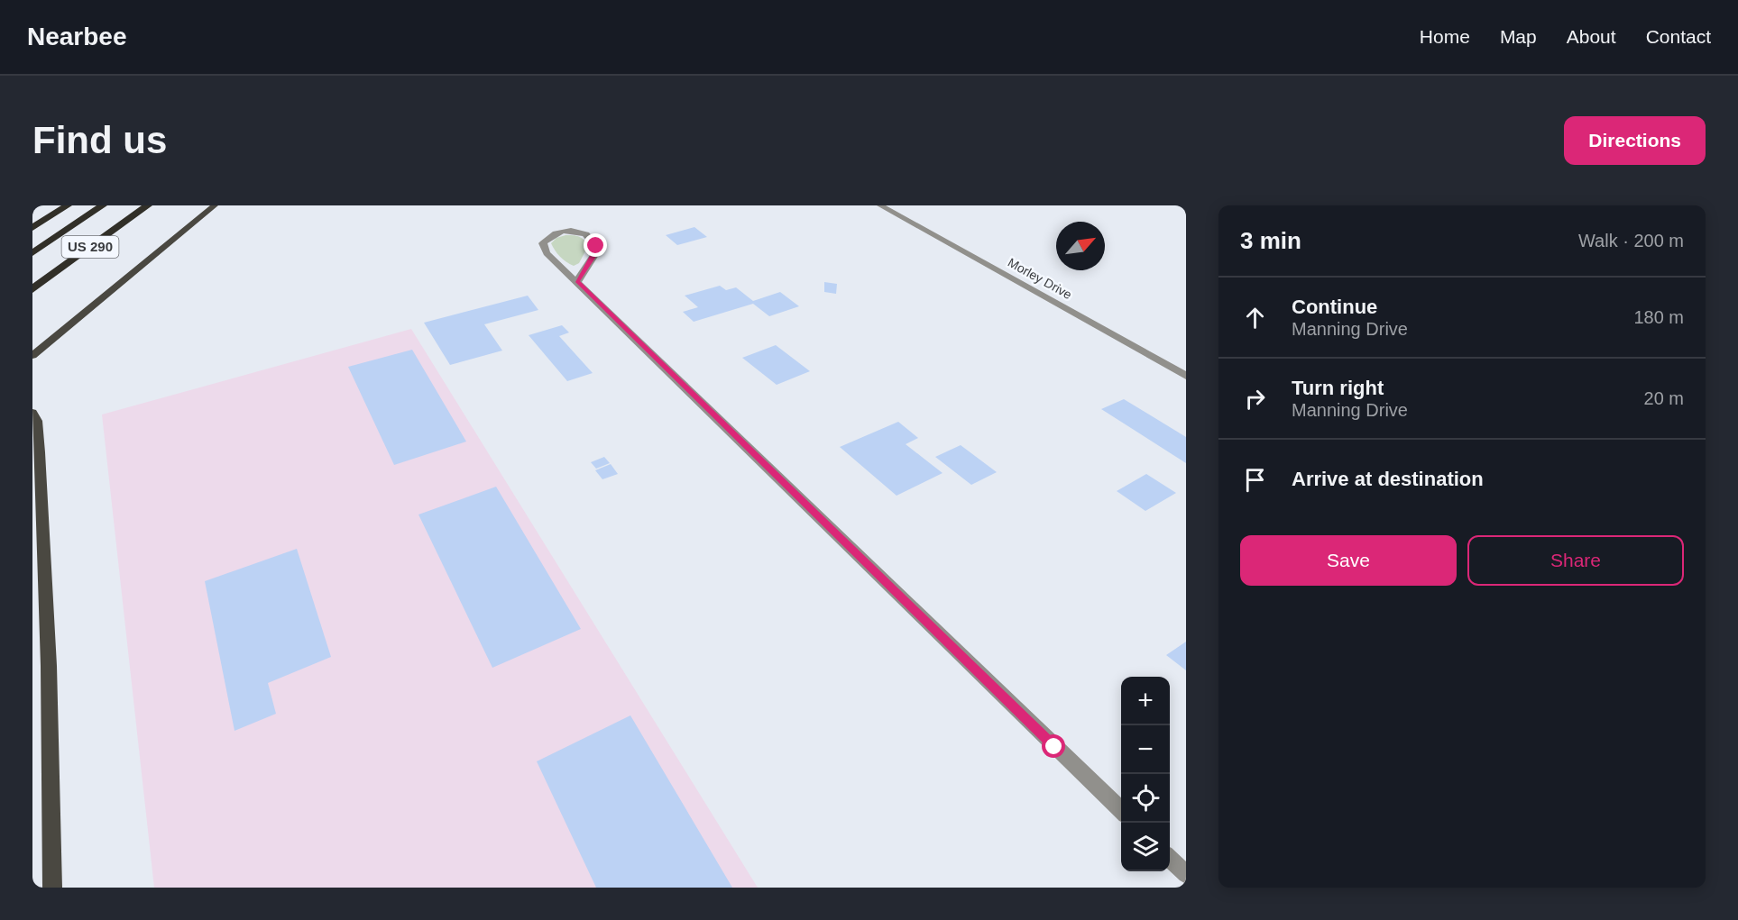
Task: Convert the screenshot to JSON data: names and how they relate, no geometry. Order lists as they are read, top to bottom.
{
  "streets": {
    "highway": ["US 290"],
    "street": ["Morley Drive"]
  },
  "north": "top right",
  "page": {
    "header": "Nearbee",
    "nav": [
      "Home",
      "Map",
      "About",
      "Contact"
    ],
    "buttons": [
      "Directions",
      ["Save", "Share"]
    ],
    "title": "Find us",
    "heading": ["3 min", "Walk · 200 m"],
    "list": [
      ["Continue", "Manning Drive", "180 m"],
      ["Turn right", "Manning Drive", "20 m"],
      "Arrive at destination"
    ],
    "map_buttons": ["+", "−"]
  }
}
